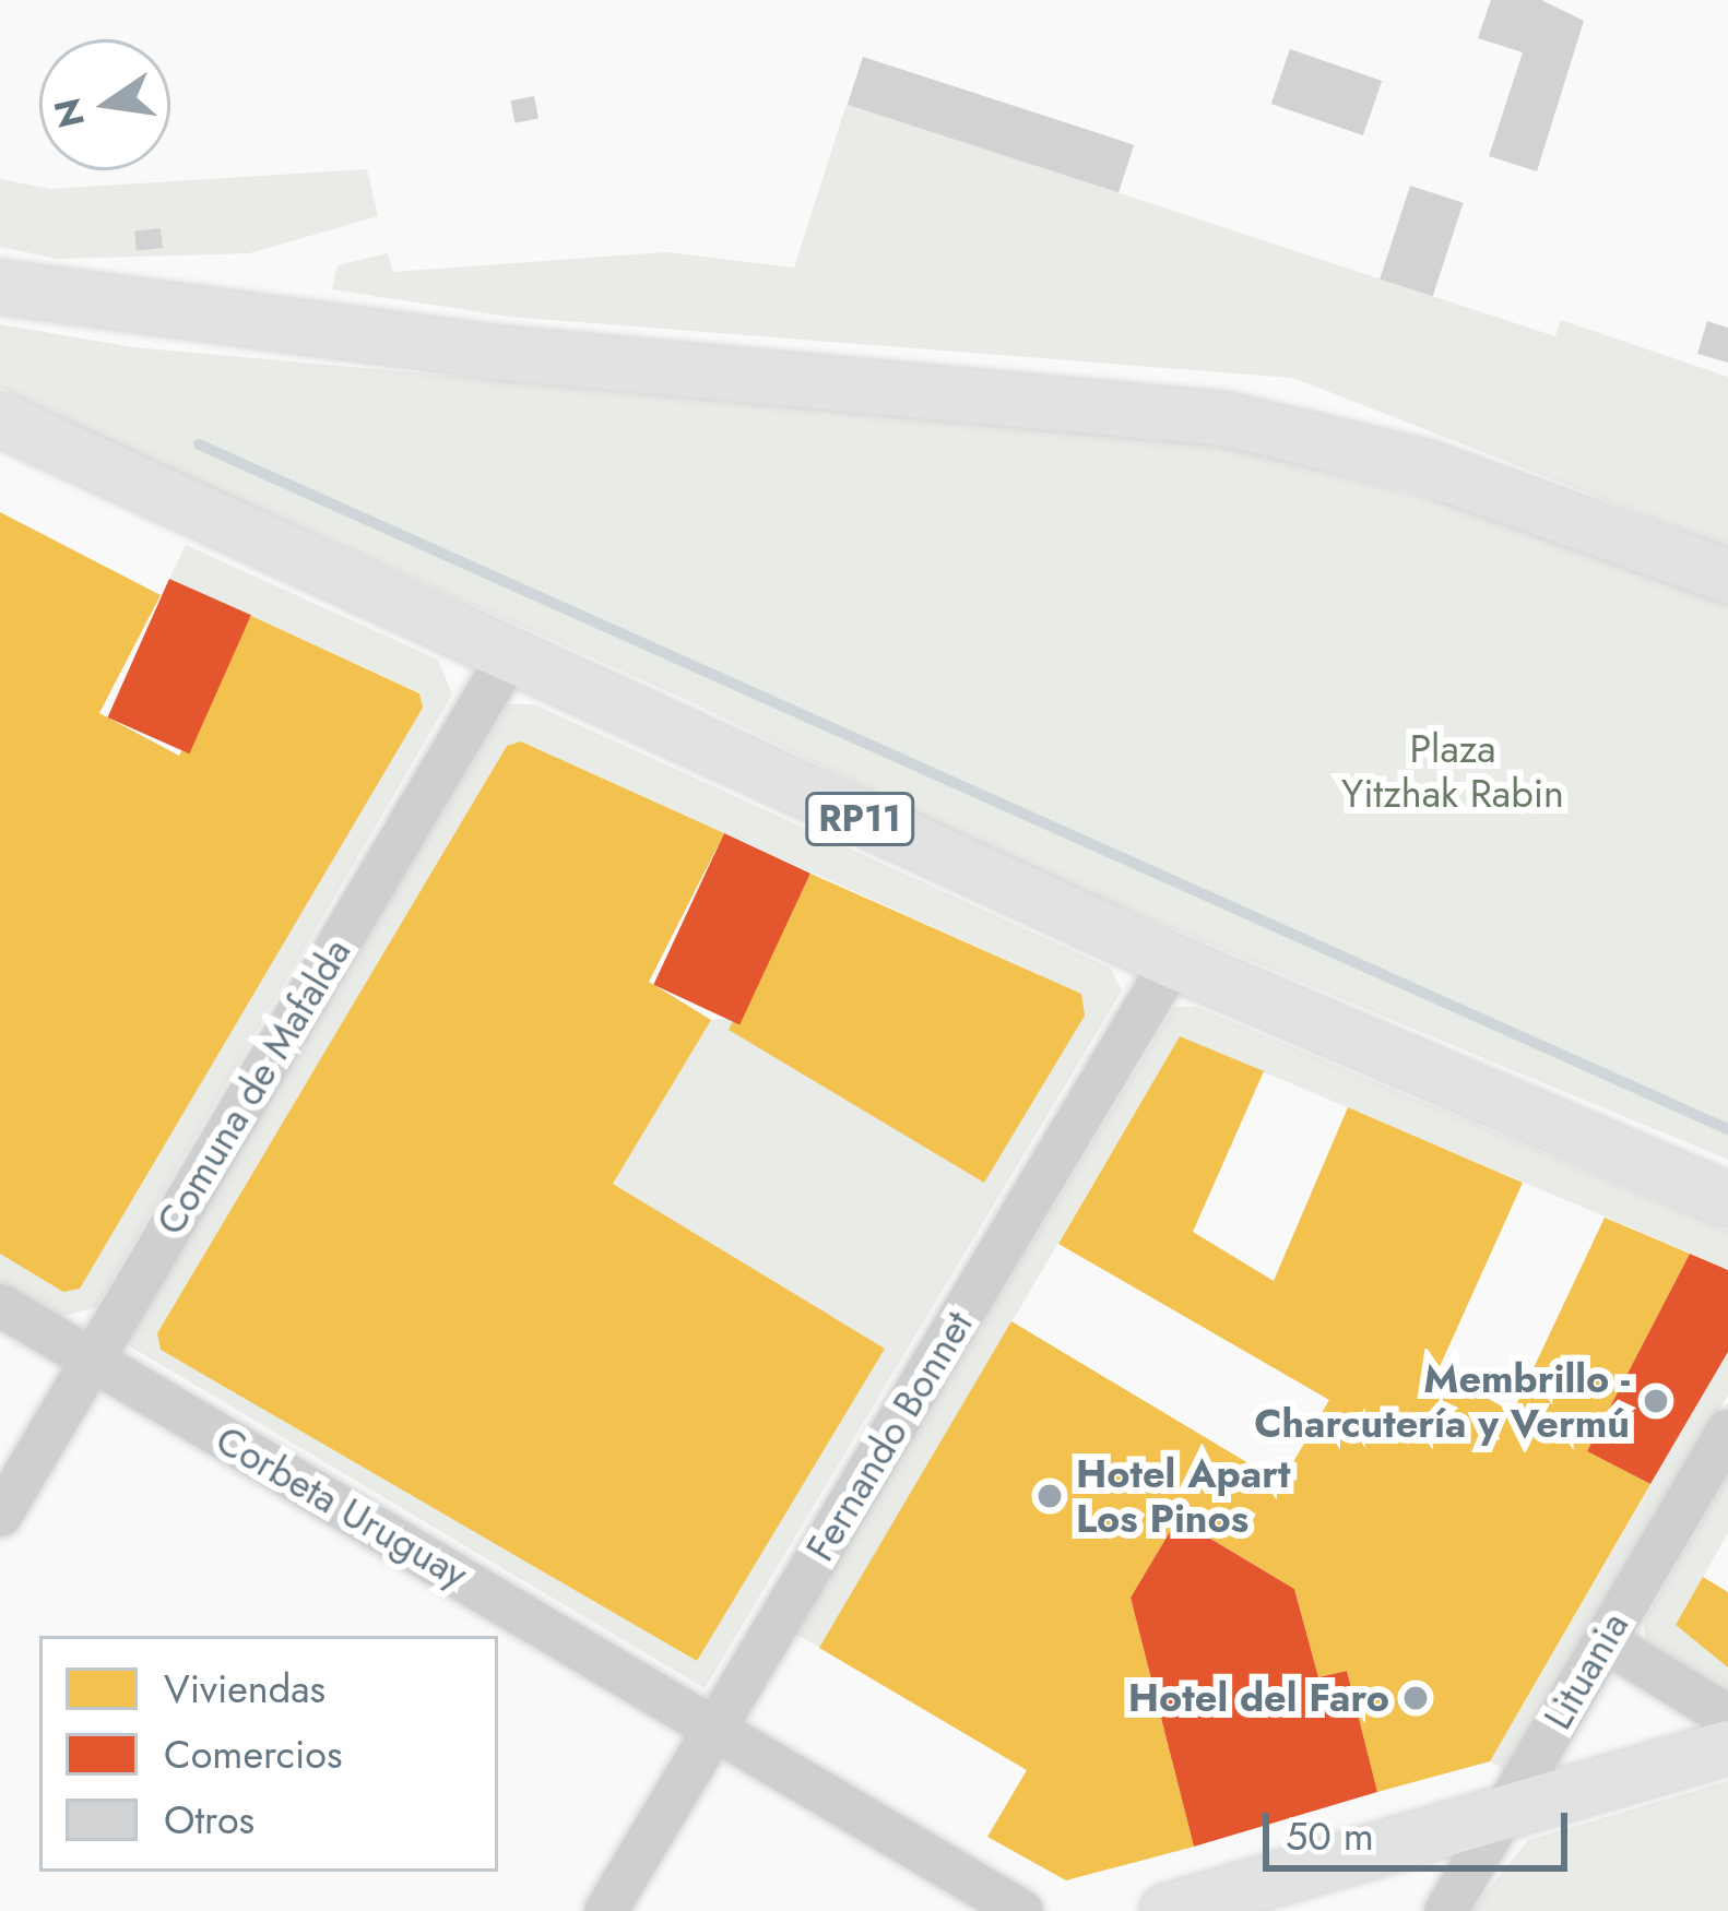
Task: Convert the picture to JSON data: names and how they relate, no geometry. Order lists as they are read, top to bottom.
{
  "streets": {
    "main road": ["RP11"],
    "street": [
      "Comuna de Mafalda",
      "Fernando Bonnet",
      "Corbeta Uruguay",
      "Lituania"
    ]
  },
  "crossings": [
    ["RP11", "Comuna de Mafalda"],
    ["RP11", "Fernando Bonnet"],
    ["Comuna de Mafalda", "Corbeta Uruguay"],
    ["Fernando Bonnet", "Corbeta Uruguay"]
  ],
  "parks": ["Plaza Yitzhak Rabin"],
  "places": ["Membrillo - Charcutería y Vermú", "Hotel Apart Los Pinos", "Hotel del Faro"],
  "legend": ["Viviendas", "Comercios", "Otros"],
  "scale_bar": "50 m",
  "north": "left"
}
